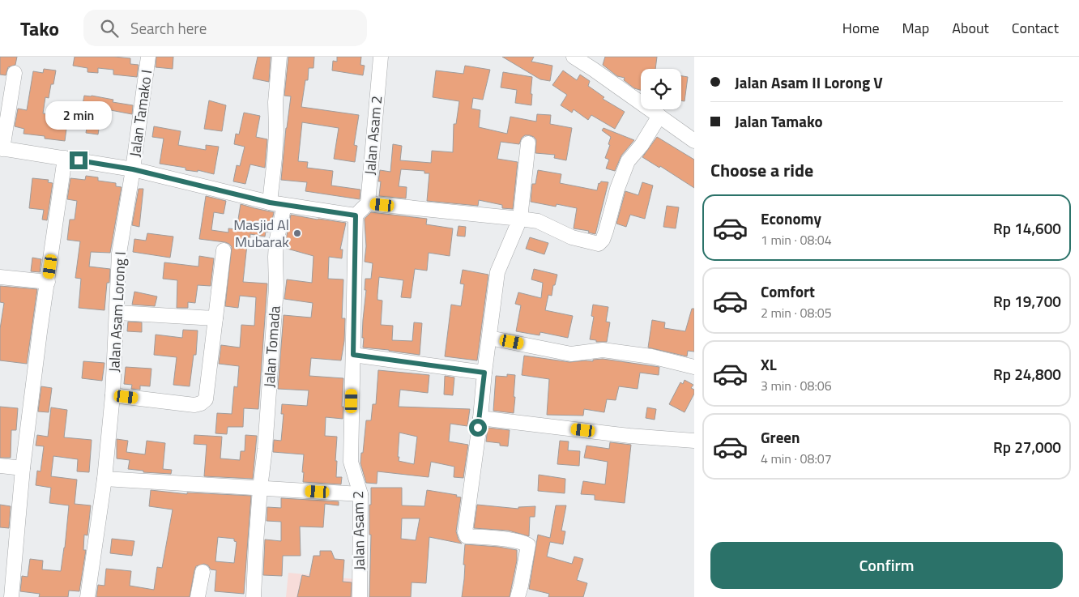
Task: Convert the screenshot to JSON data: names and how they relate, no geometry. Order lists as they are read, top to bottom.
{
  "streets": {
    "street": [
      "Jalan Tamako I",
      "Jalan Asam 2",
      "Jalan Asam Lorong I",
      "Jalan Tomada"
    ]
  },
  "crossings": [
    ["Jalan Tamako I", "Jalan Asam Lorong I"]
  ],
  "places": ["Masjid Al Mubarak"],
  "page": {
    "header": "Tako",
    "search": "Search here",
    "nav": [
      "Home",
      "Map",
      "About",
      "Contact"
    ],
    "banner": ["Jalan Asam II Lorong V", "Jalan Tamako"],
    "bubble": "2 min",
    "heading": "Choose a ride",
    "list": [
      {
        "name": "Economy",
        "note": "1 min · 08:04",
        "value": "Rp 14,600"
      },
      {
        "name": "Comfort",
        "note": "2 min · 08:05",
        "value": "Rp 19,700"
      },
      {
        "name": "XL",
        "note": "3 min · 08:06",
        "value": "Rp 24,800"
      },
      {
        "name": "Green",
        "note": "4 min · 08:07",
        "value": "Rp 27,000"
      }
    ],
    "buttons": "Confirm"
  }
}
